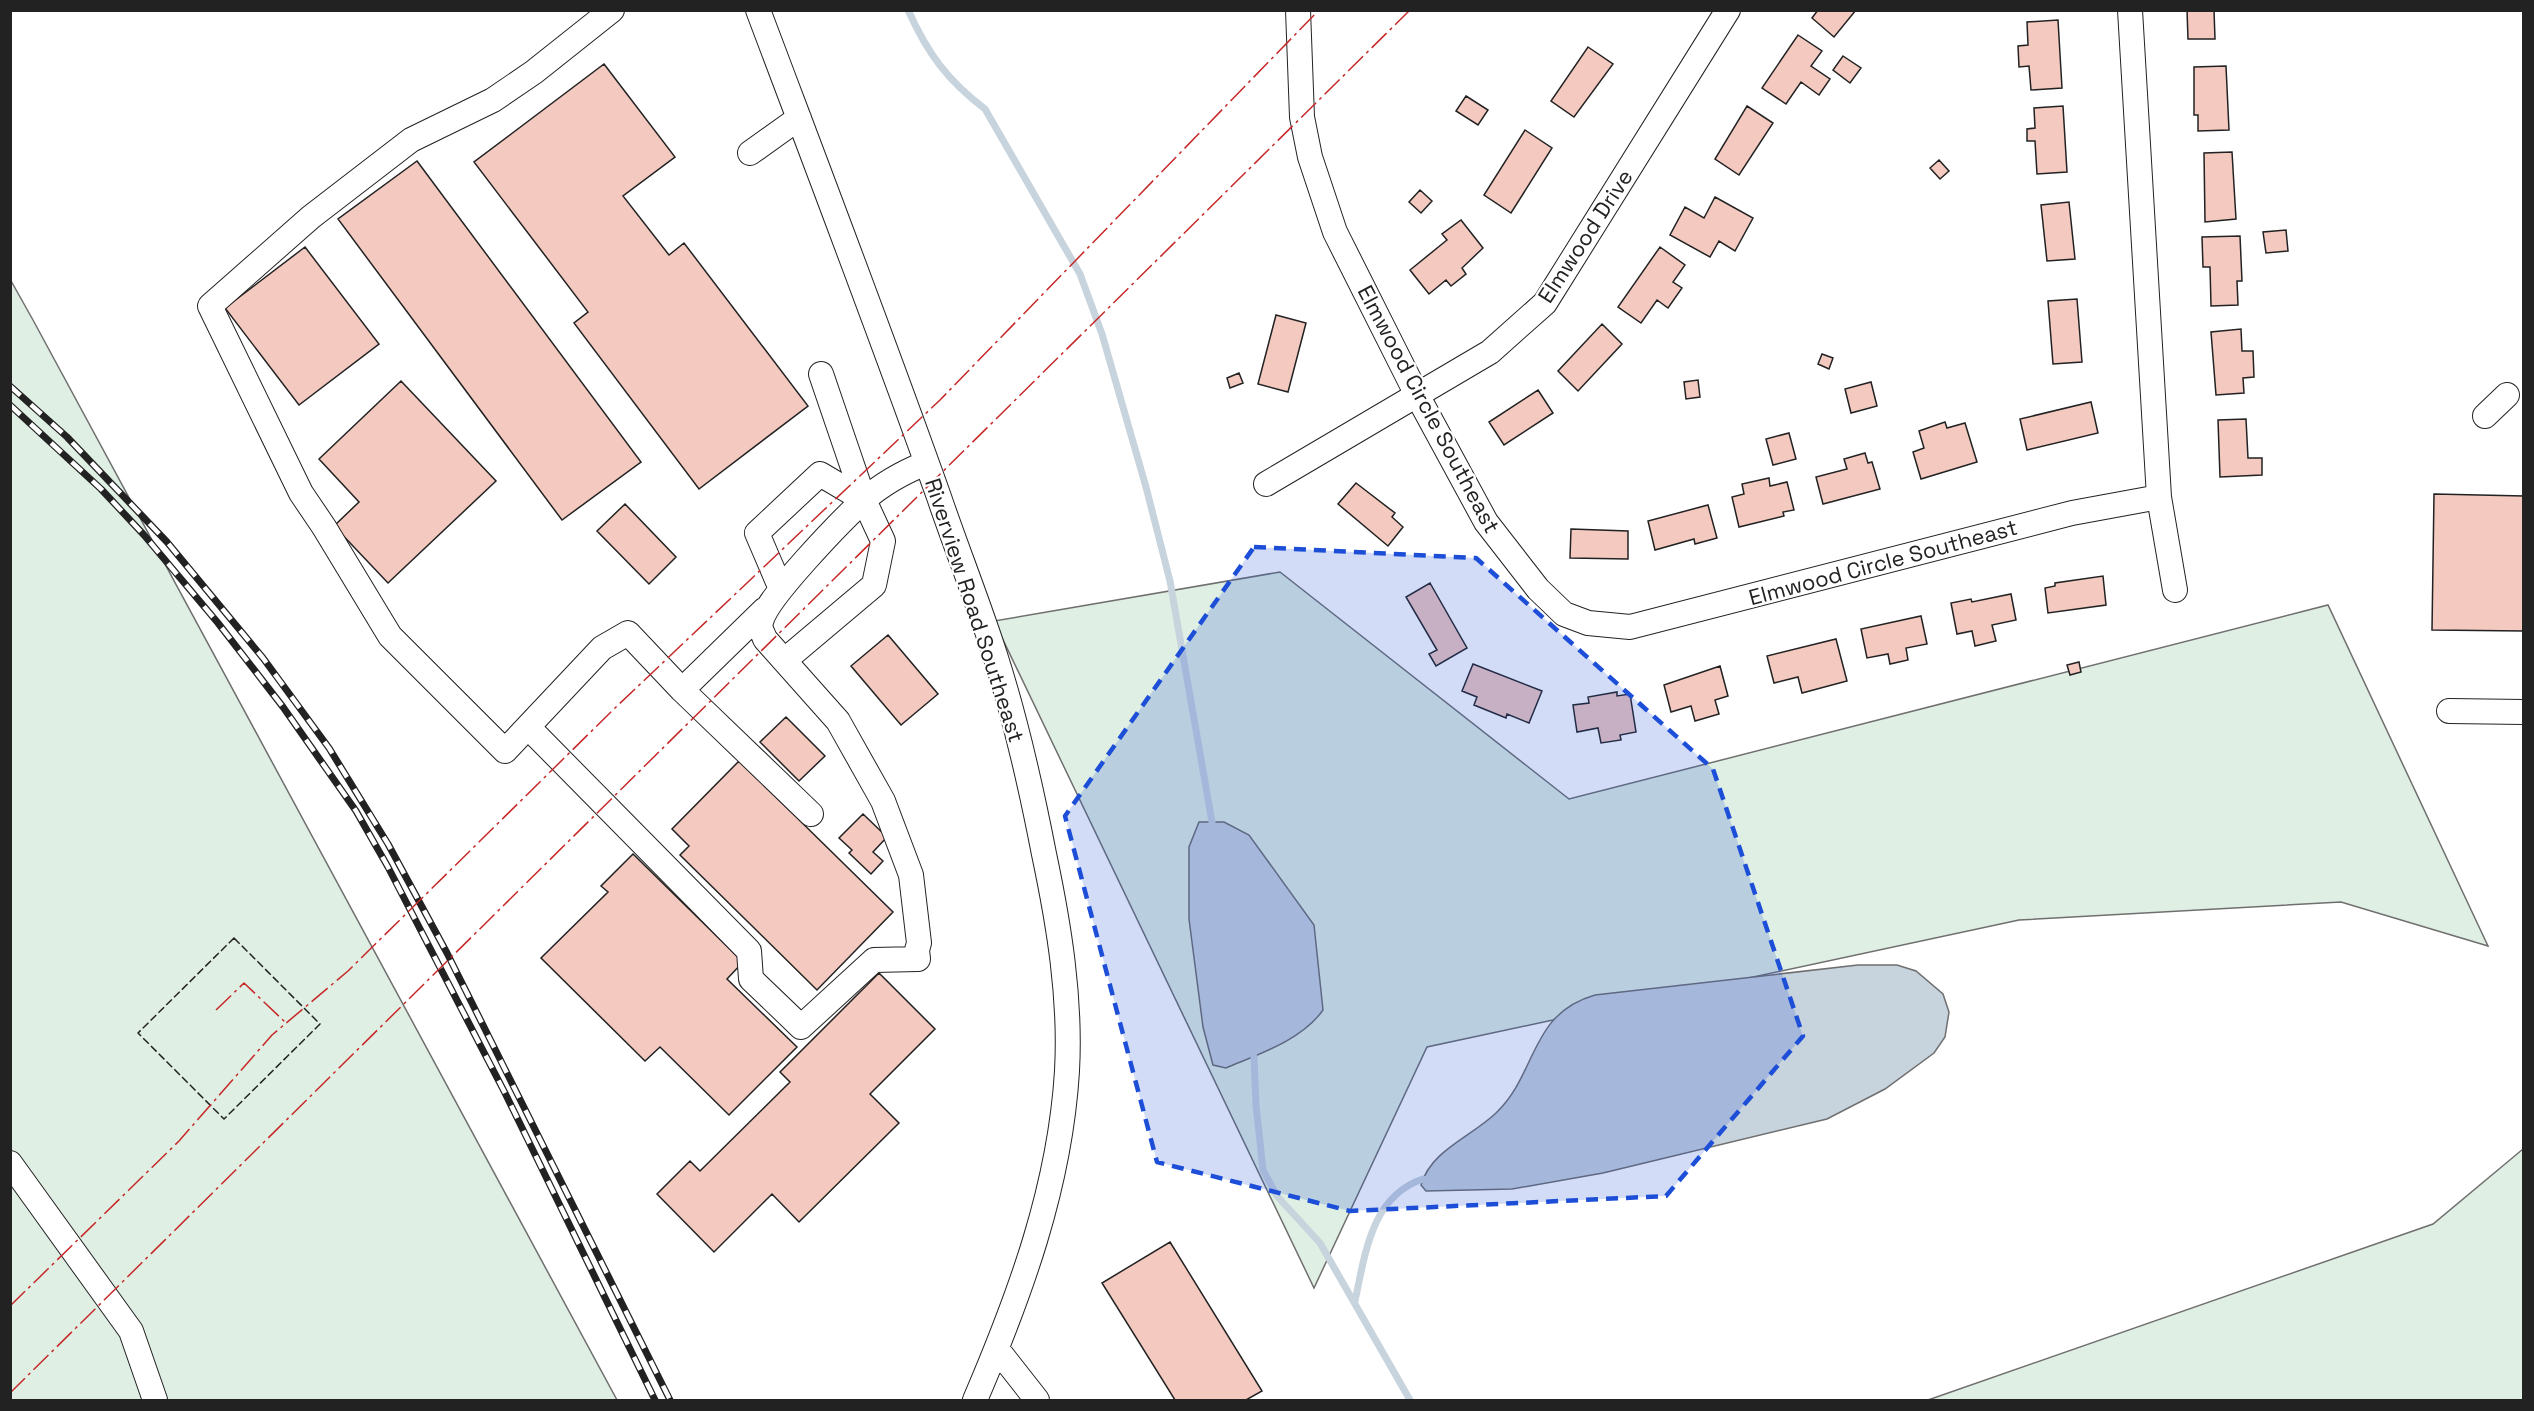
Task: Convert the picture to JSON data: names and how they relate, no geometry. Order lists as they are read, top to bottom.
{
  "streets": {
    "street": ["Elmwood Drive", "Elmwood Circle Southeast", "Riverview Road Southeast"]
  },
  "crossings": [
    ["Elmwood Drive", "Elmwood Circle Southeast"]
  ]
}
